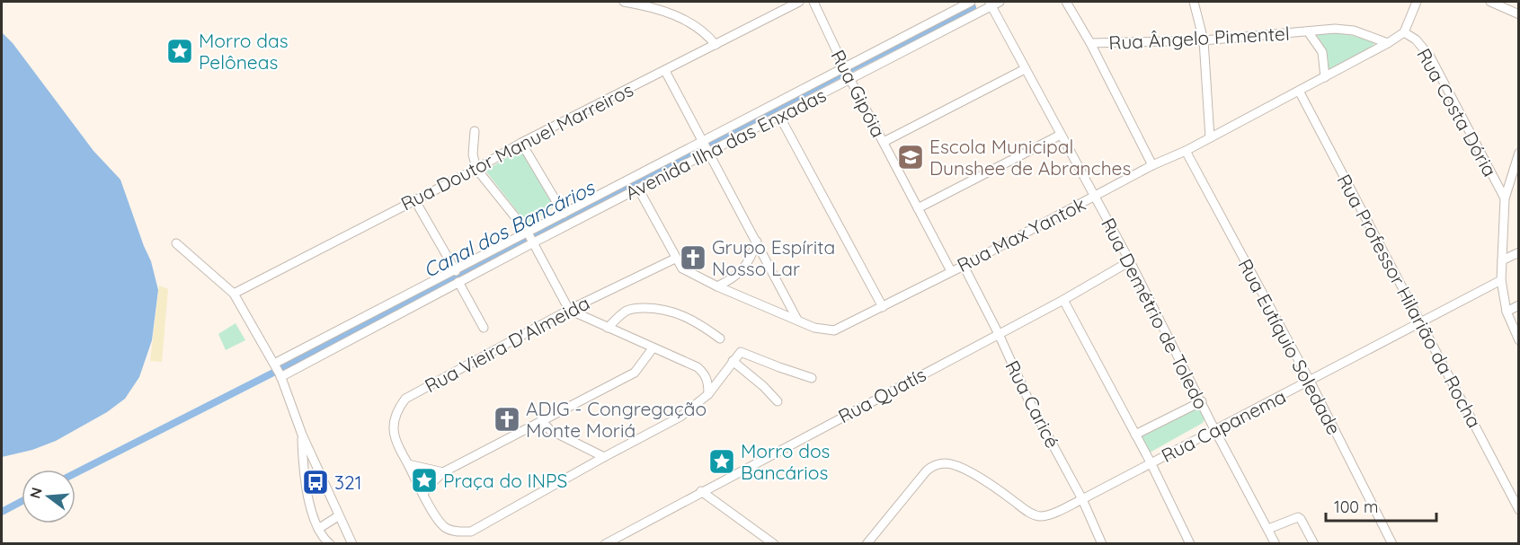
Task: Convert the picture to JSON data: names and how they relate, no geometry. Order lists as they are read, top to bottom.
{
  "streets": {
    "street": [
      "Rua Ângelo Pimentel",
      "Rua Gipóia",
      "Rua Costa Dória",
      "Avenida Ilha das Enxadas",
      "Rua Doutor Manuel Marreiros",
      "Rua Max Yantok",
      "Rua Professor Hilarião da Rocha",
      "Rua Demétrio de Toledo",
      "Rua Vieira D'Almeida",
      "Rua Eutíquio Soledade",
      "Rua Quatís",
      "Rua Caricé",
      "Rua Capanema"
    ]
  },
  "crossings": [
    ["Rua Ângelo Pimentel", "Rua Max Yantok"],
    ["Rua Gipóia", "Avenida Ilha das Enxadas"],
    ["Rua Gipóia", "Rua Max Yantok"],
    ["Rua Costa Dória", "Rua Max Yantok"],
    ["Avenida Ilha das Enxadas", "Rua Max Yantok"],
    ["Avenida Ilha das Enxadas", "Rua Demétrio de Toledo"],
    ["Rua Max Yantok", "Rua Professor Hilarião da Rocha"],
    ["Rua Max Yantok", "Rua Demétrio de Toledo"],
    ["Rua Max Yantok", "Rua Vieira D'Almeida"],
    ["Rua Max Yantok", "Rua Eutíquio Soledade"],
    ["Rua Max Yantok", "Rua Caricé"],
    ["Rua Professor Hilarião da Rocha", "Rua Capanema"],
    ["Rua Demétrio de Toledo", "Rua Quatís"],
    ["Rua Demétrio de Toledo", "Rua Capanema"],
    ["Rua Eutíquio Soledade", "Rua Capanema"],
    ["Rua Quatís", "Rua Caricé"],
    ["Rua Caricé", "Rua Capanema"]
  ],
  "water": ["Canal dos Bancários"],
  "places": {
    "place": ["Morro das Pelôneas", "Morro dos Bancários", "Praça do INPS"],
    "school or university": ["Escola Municipal Dunshee de Abranches"],
    "church": ["Grupo Espírita Nosso Lar", "ADIG - Congregação Monte Moriá"],
    "bus stop": ["321"]
  },
  "scale_bar": "100 m",
  "north": "left"
}
